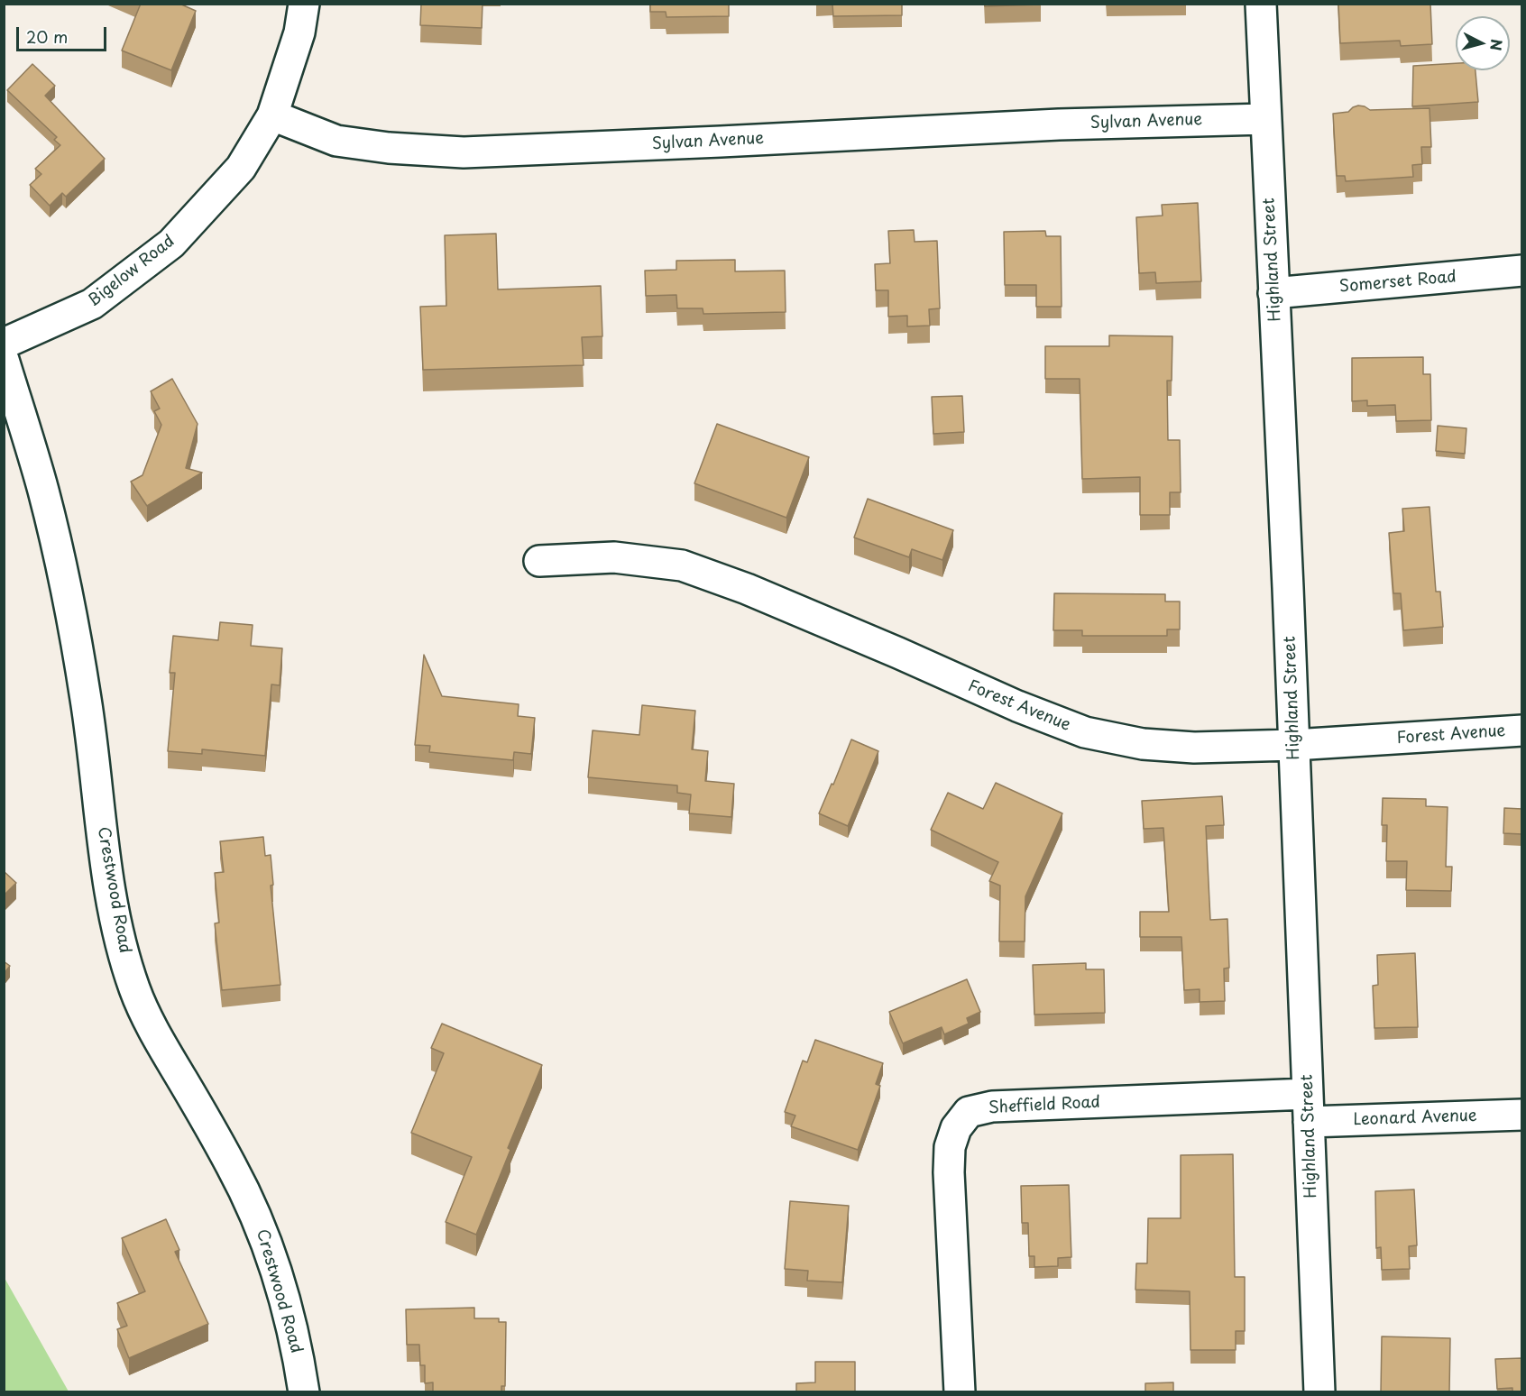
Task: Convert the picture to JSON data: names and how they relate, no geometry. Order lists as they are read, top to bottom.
{
  "streets": {
    "street": [
      "Sylvan Avenue",
      "Highland Street",
      "Bigelow Road",
      "Somerset Road",
      "Forest Avenue",
      "Crestwood Road",
      "Sheffield Road",
      "Leonard Avenue"
    ]
  },
  "crossings": [
    ["Sylvan Avenue", "Highland Street"],
    ["Sylvan Avenue", "Bigelow Road"],
    ["Highland Street", "Somerset Road"],
    ["Highland Street", "Forest Avenue"],
    ["Highland Street", "Sheffield Road"],
    ["Highland Street", "Leonard Avenue"],
    ["Sheffield Road", "Leonard Avenue"]
  ],
  "scale_bar": "20 m",
  "north": "right"
}
